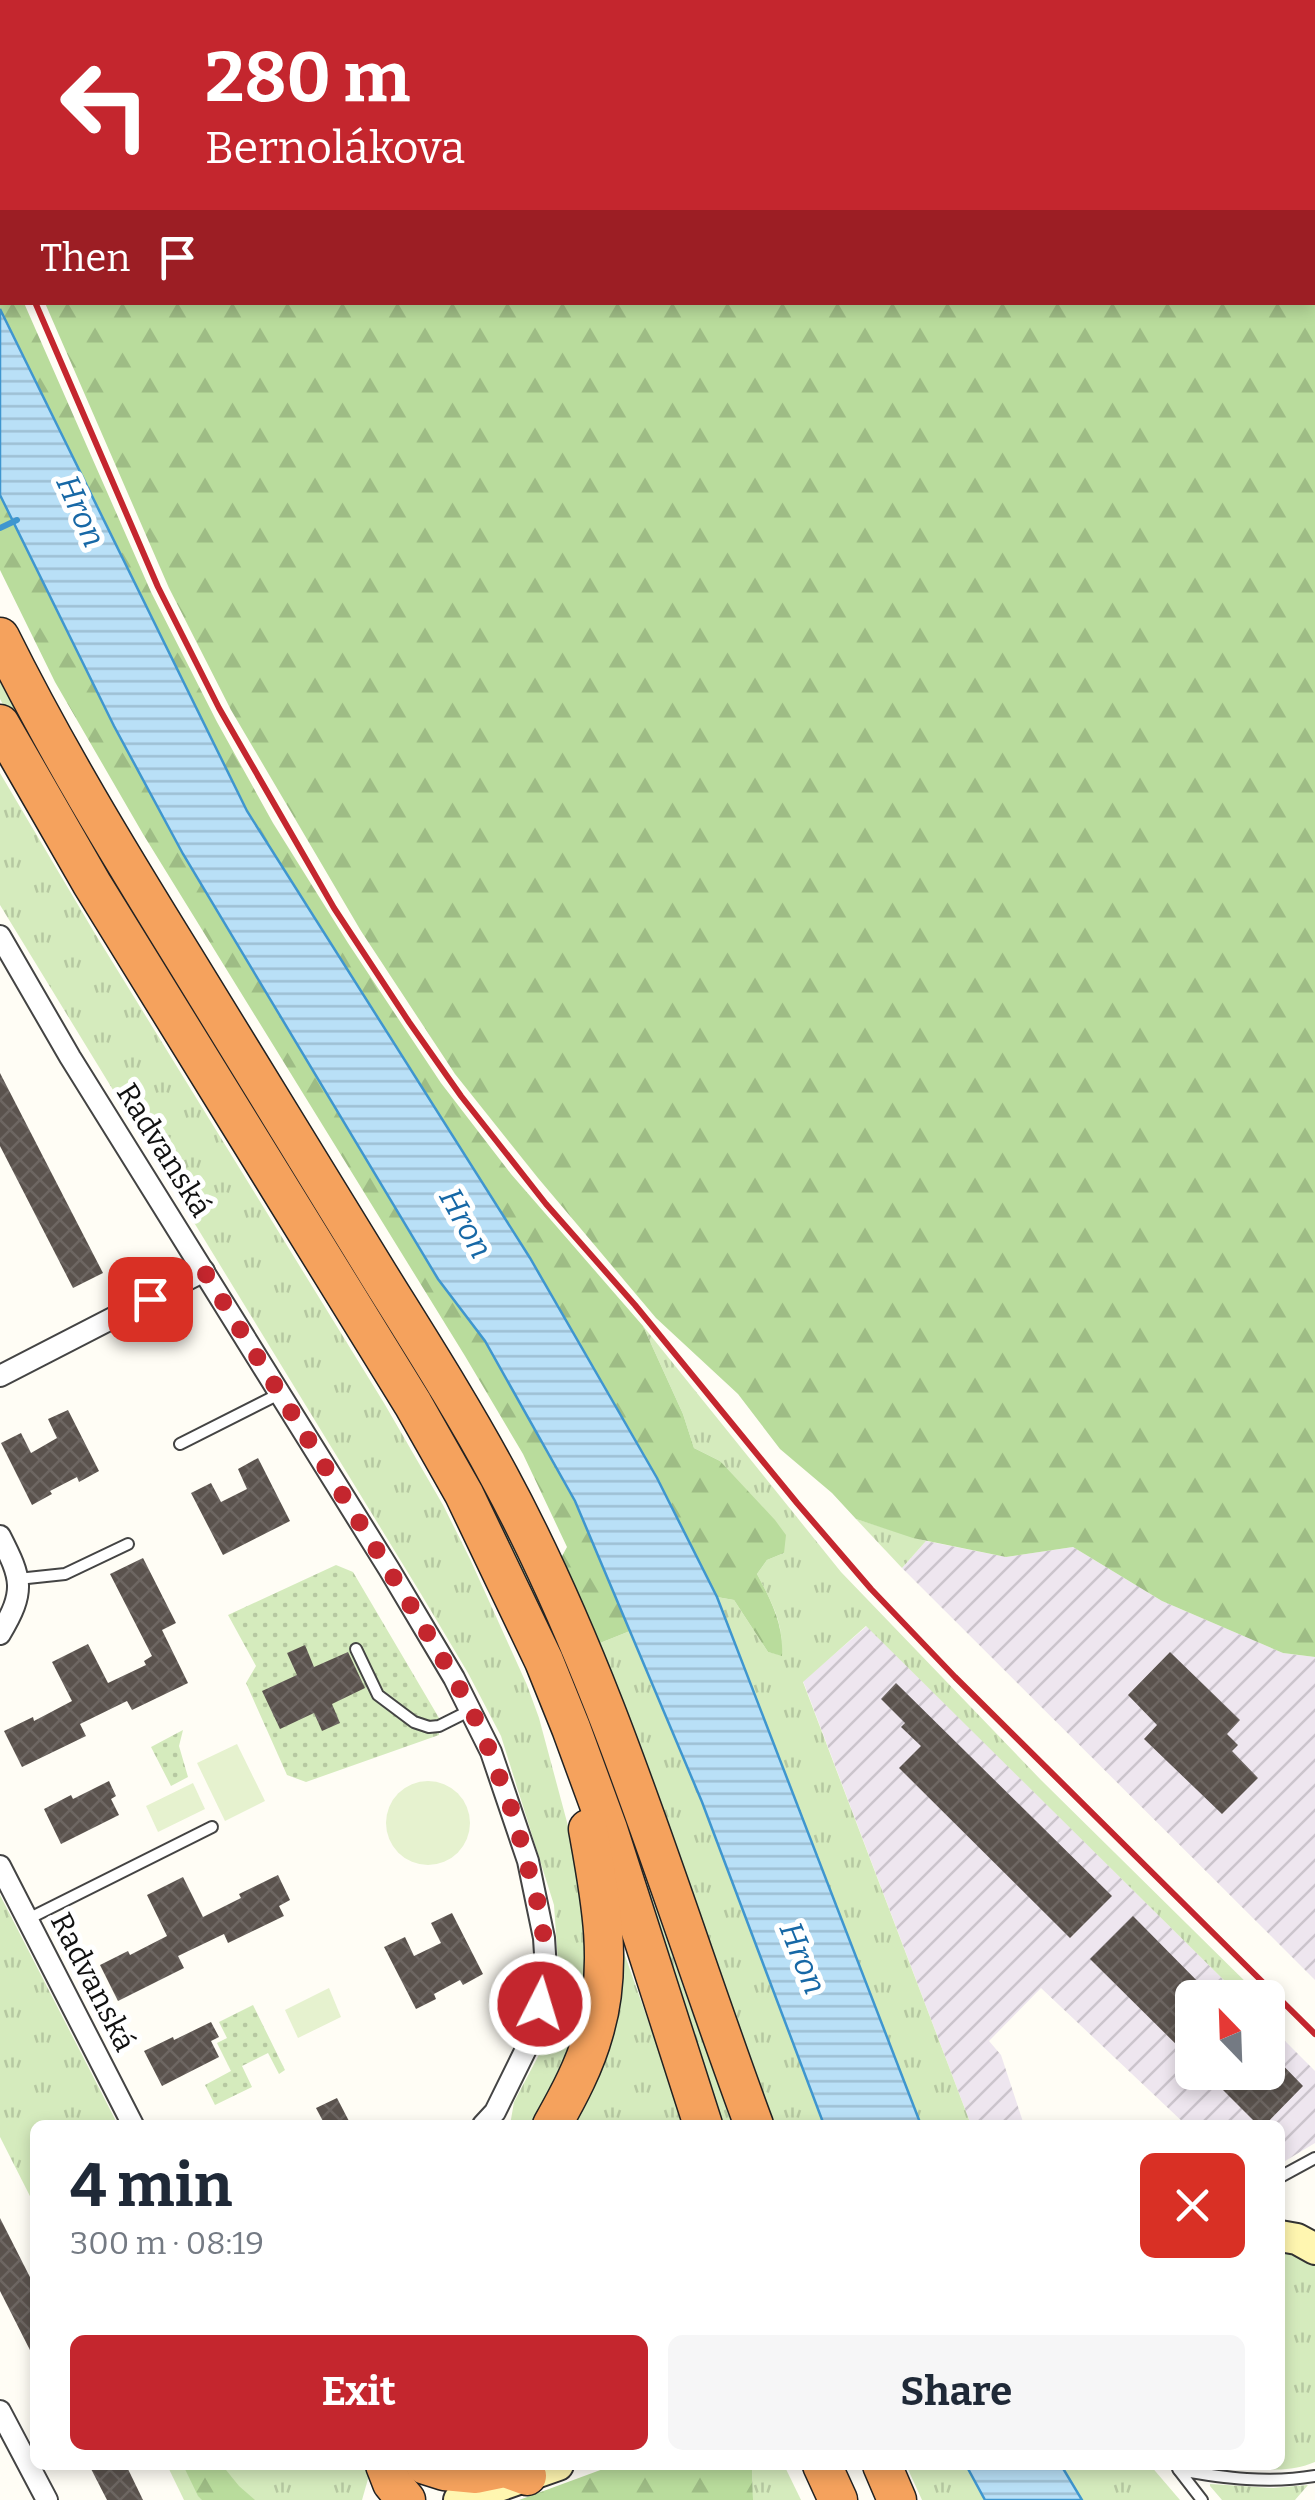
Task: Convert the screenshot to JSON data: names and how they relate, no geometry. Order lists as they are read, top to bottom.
{
  "streets": {
    "street": ["Radvanská"]
  },
  "water": ["Hron"],
  "north": "top left",
  "page": {
    "turn": ["280 m", "Bernolákova"],
    "then": "Then",
    "heading": ["4 min", "300 m · 08:19"],
    "buttons": ["Exit", "Share"]
  }
}
